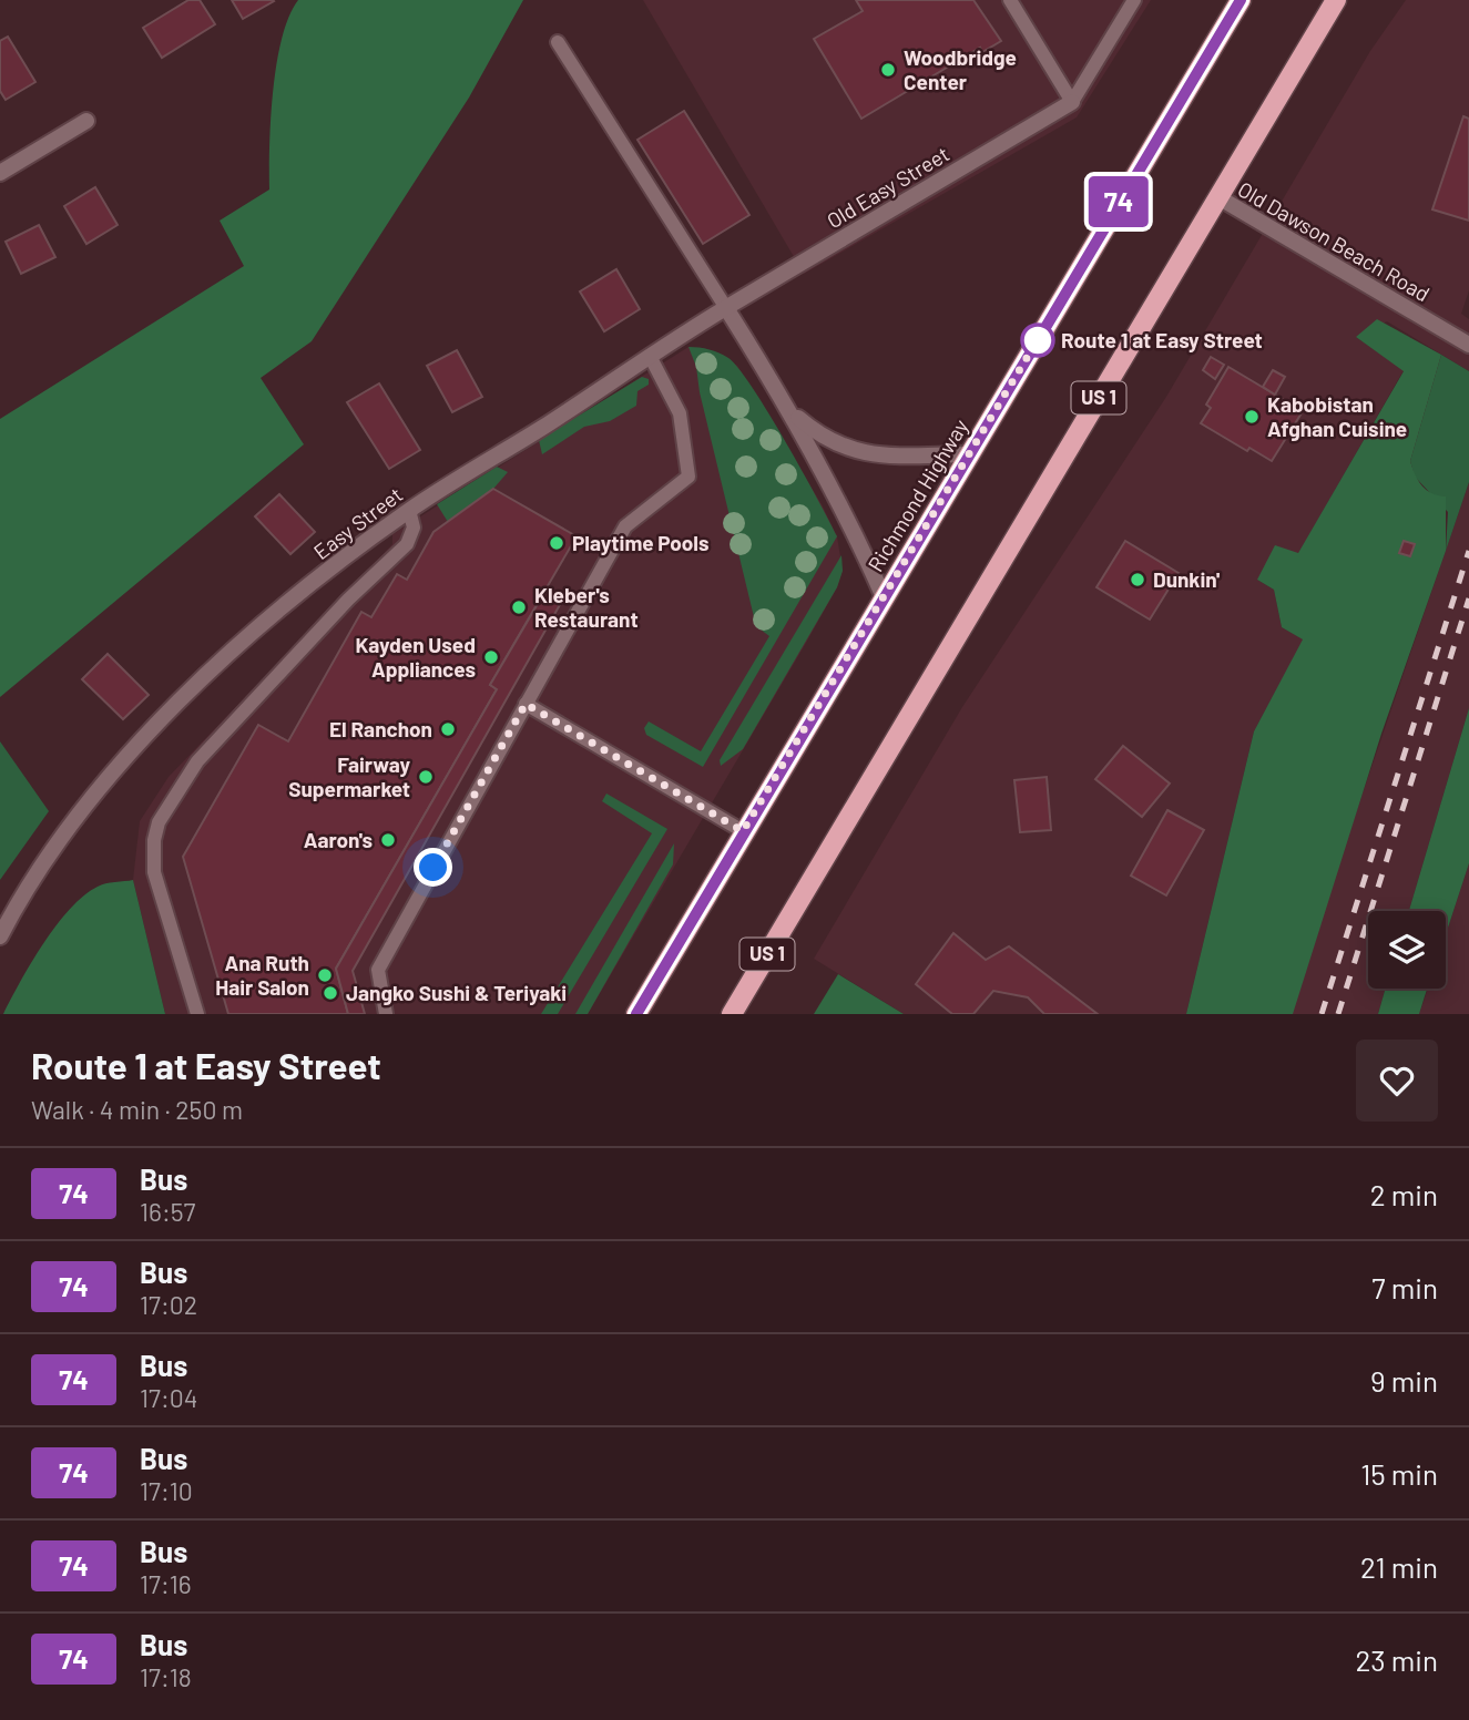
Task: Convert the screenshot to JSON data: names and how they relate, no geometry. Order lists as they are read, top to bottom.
{
  "streets": {
    "main road": ["US 1", "Richmond Highway"],
    "street": ["Old Easy Street", "Old Dawson Beach Road", "Easy Street"]
  },
  "crossings": [
    ["Old Easy Street", "Easy Street"],
    ["Old Dawson Beach Road", "US 1"]
  ],
  "places": [
    "Woodbridge Center",
    "Route 1 at Easy Street",
    "Kabobistan Afghan Cuisine",
    "Playtime Pools",
    "Dunkin'",
    "Kleber's Restaurant",
    "Kayden Used Appliances",
    "El Ranchon",
    "Fairway Supermarket",
    "Aaron's",
    "Ana Ruth Hair Salon",
    "Jangko Sushi & Teriyaki"
  ],
  "lines": ["bus line 74"],
  "page": {
    "on_map": "74",
    "heading": ["Route 1 at Easy Street", "Walk · 4 min · 250 m"],
    "list": [
      {
        "mark": "74",
        "name": "Bus",
        "note": "16:57",
        "value": "2 min"
      },
      {
        "mark": "74",
        "name": "Bus",
        "note": "17:02",
        "value": "7 min"
      },
      {
        "mark": "74",
        "name": "Bus",
        "note": "17:04",
        "value": "9 min"
      },
      {
        "mark": "74",
        "name": "Bus",
        "note": "17:10",
        "value": "15 min"
      },
      {
        "mark": "74",
        "name": "Bus",
        "note": "17:16",
        "value": "21 min"
      },
      {
        "mark": "74",
        "name": "Bus",
        "note": "17:18",
        "value": "23 min"
      }
    ]
  }
}
